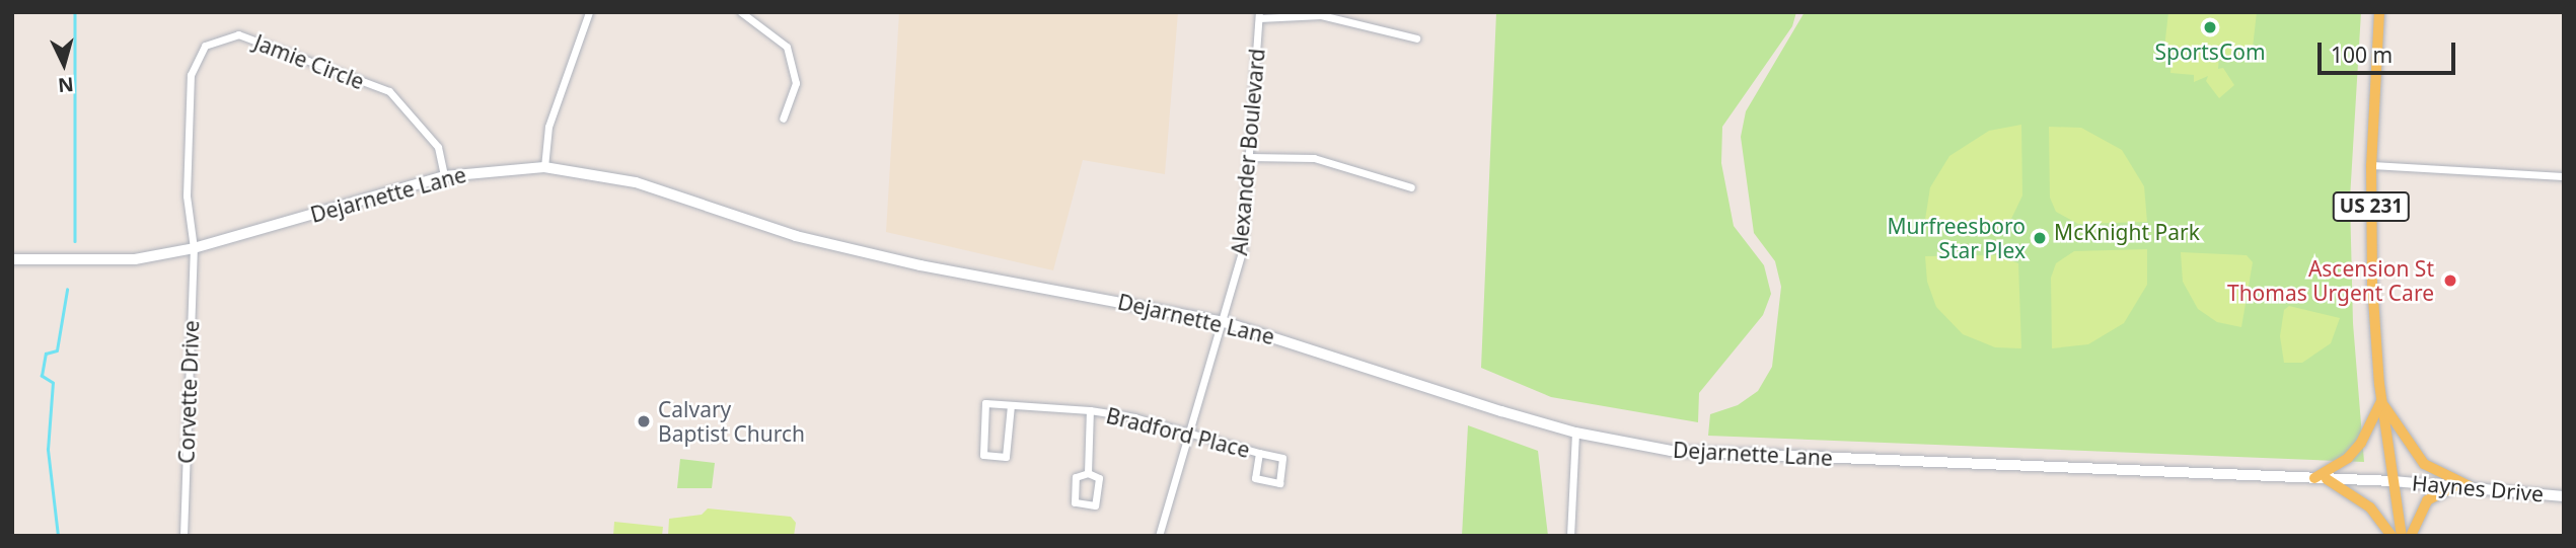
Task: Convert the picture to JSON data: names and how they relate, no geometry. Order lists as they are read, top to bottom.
{
  "streets": {
    "main road": ["Dejarnette Lane", "US 231", "Haynes Drive"],
    "street": [
      "Jamie Circle",
      "Alexander Boulevard",
      "Corvette Drive",
      "Bradford Place"
    ]
  },
  "crossings": [
    ["Jamie Circle", "Dejarnette Lane"],
    ["Jamie Circle", "Corvette Drive"],
    ["Alexander Boulevard", "Dejarnette Lane"],
    ["Alexander Boulevard", "Bradford Place"],
    ["Dejarnette Lane", "US 231"],
    ["Dejarnette Lane", "Corvette Drive"],
    ["Dejarnette Lane", "Haynes Drive"],
    ["US 231", "Haynes Drive"]
  ],
  "parks": ["McKnight Park"],
  "places": [
    "SportsCom",
    "Murfreesboro Star Plex",
    "Ascension St Thomas Urgent Care",
    "Calvary Baptist Church"
  ],
  "scale_bar": "100 m",
  "north": "bottom"
}
